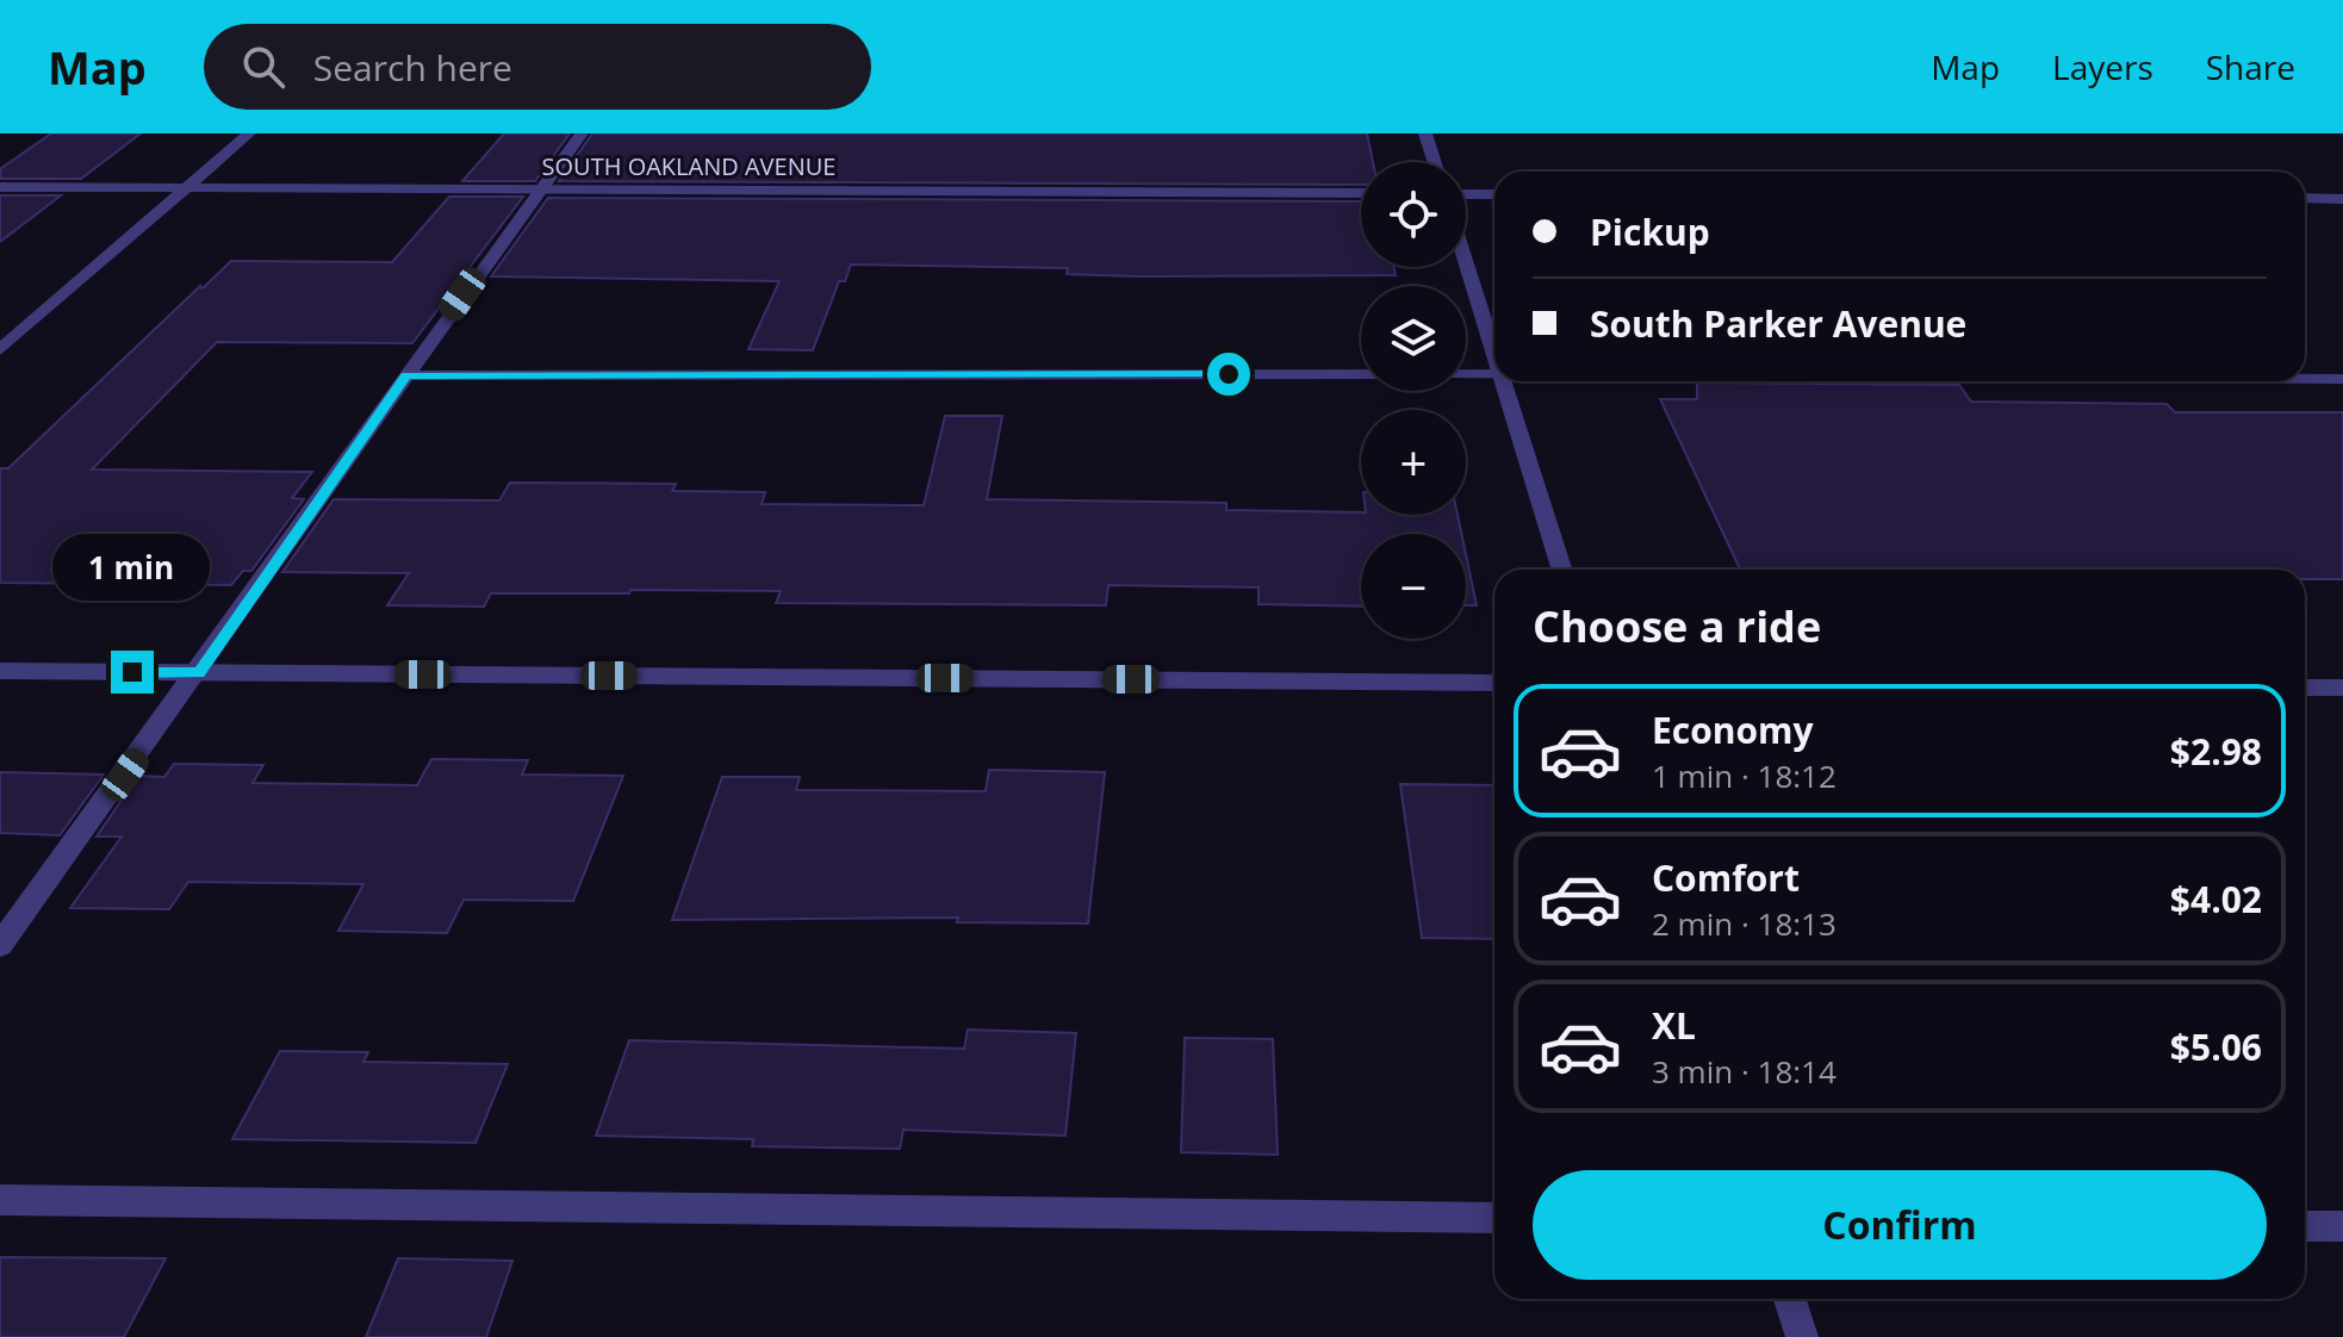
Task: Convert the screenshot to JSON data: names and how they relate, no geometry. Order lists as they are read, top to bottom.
{
  "streets": {
    "street": ["SOUTH OAKLAND AVENUE"]
  },
  "page": {
    "header": "Map",
    "search": "Search here",
    "nav": ["Map", "Layers", "Share"],
    "map_buttons": ["+", "−"],
    "banner": ["Pickup", "South Parker Avenue"],
    "bubble": "1 min",
    "heading": "Choose a ride",
    "list": [
      {
        "name": "Economy",
        "note": "1 min · 18:12",
        "value": "$2.98"
      },
      {
        "name": "Comfort",
        "note": "2 min · 18:13",
        "value": "$4.02"
      },
      {
        "name": "XL",
        "note": "3 min · 18:14",
        "value": "$5.06"
      }
    ],
    "buttons": "Confirm"
  }
}
